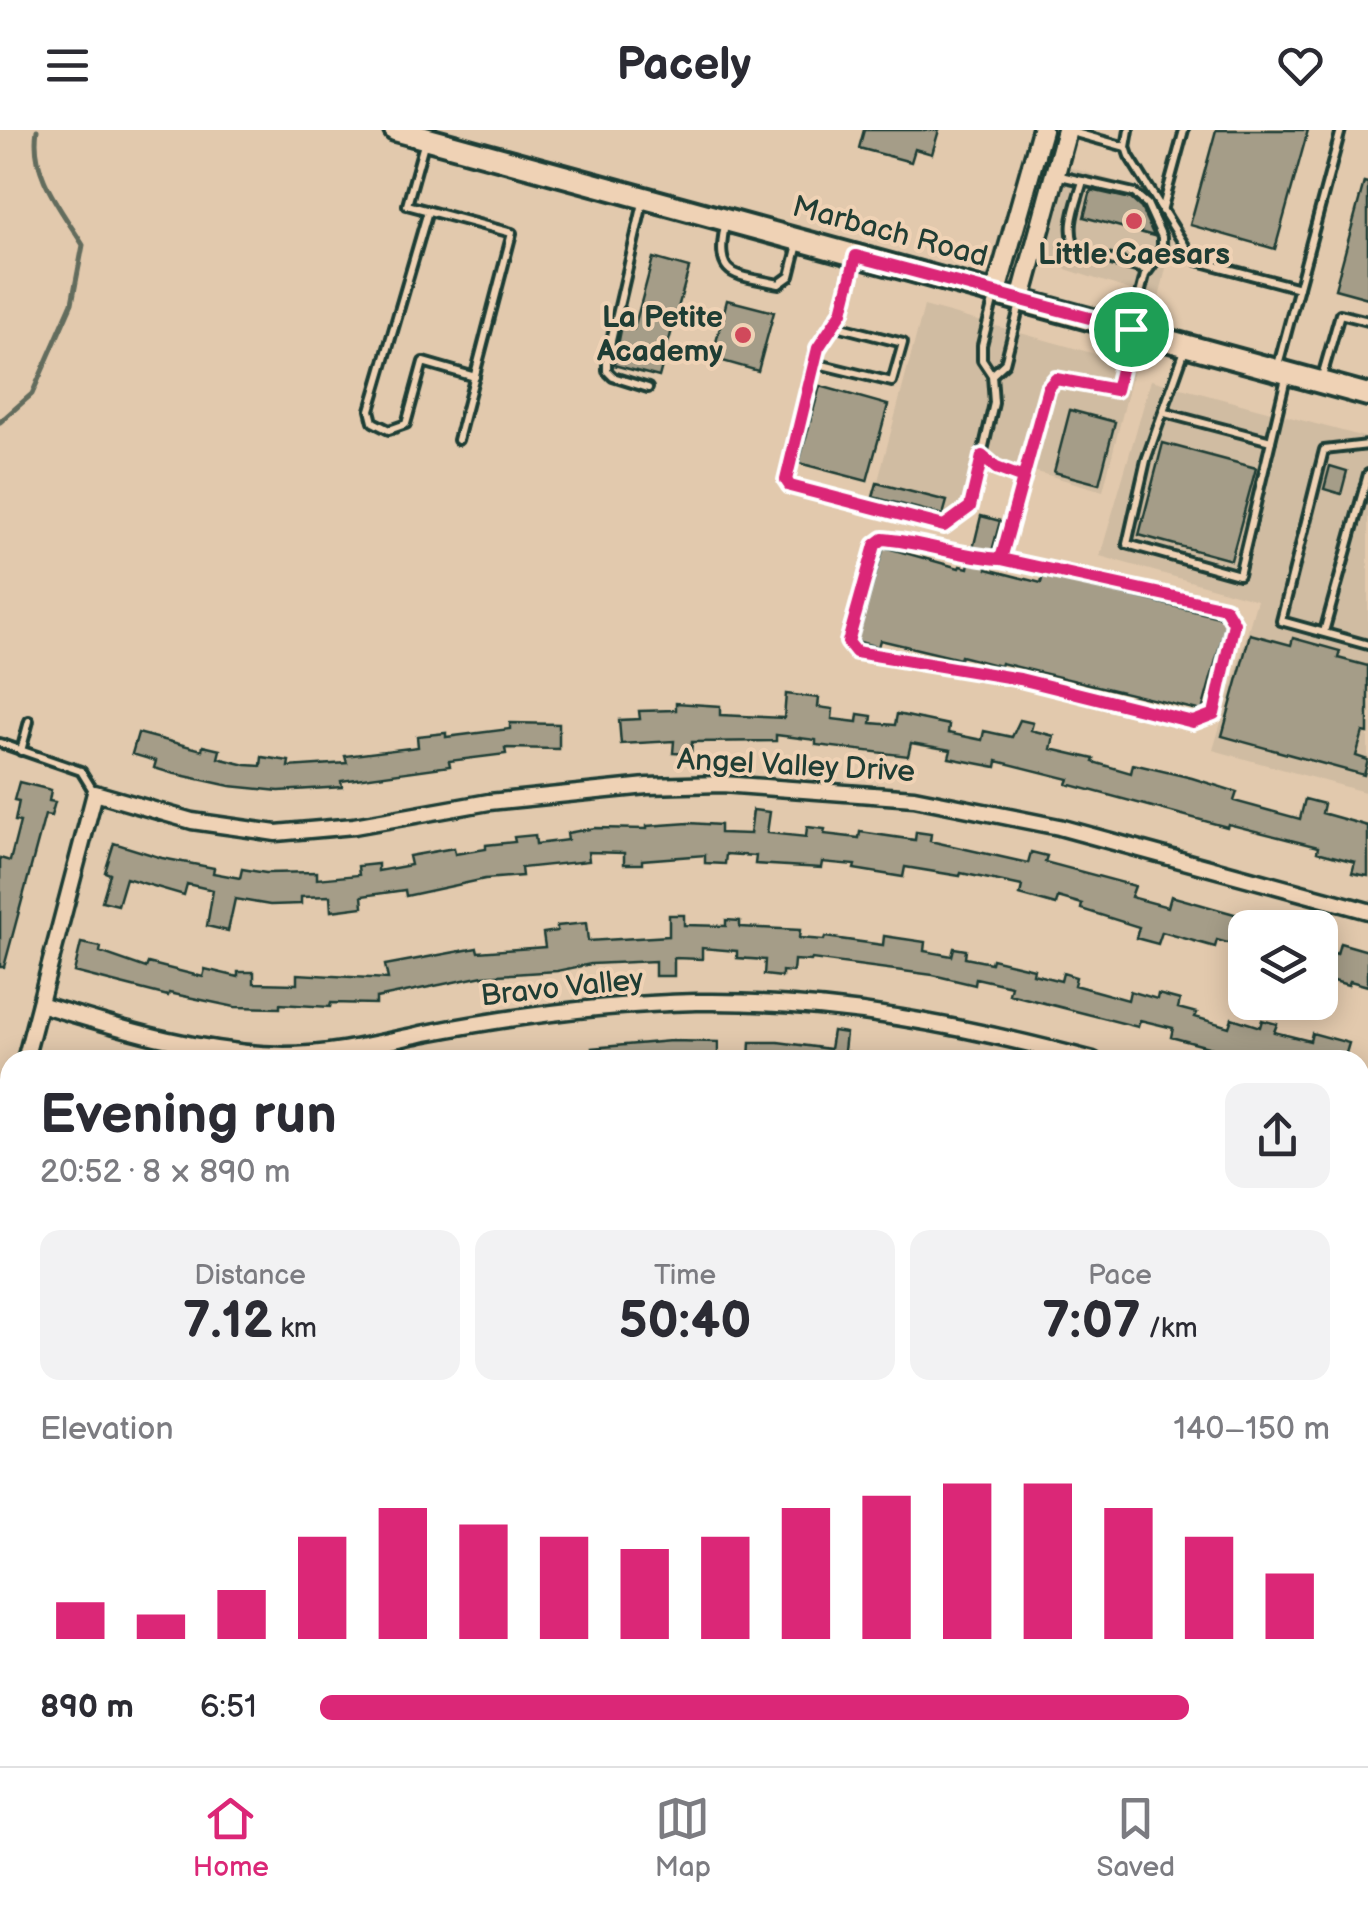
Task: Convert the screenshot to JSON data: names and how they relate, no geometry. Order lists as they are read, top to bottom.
{
  "streets": {
    "main road": ["Marbach Road"],
    "street": ["Angel Valley Drive", "Bravo Valley"]
  },
  "places": ["Little Caesars", "La Petite Academy"],
  "page": {
    "header": "Pacely",
    "heading": ["Evening run", "20:52 · 8 × 890 m"],
    "stats": [
      ["Distance", "7.12 km"],
      ["Time", "50:40"],
      ["Pace", "7:07 /km"]
    ],
    "chart": ["Elevation", "140–150 m"],
    "list": [
      {
        "name": "890 m",
        "note": "6:51"
      }
    ],
    "tabs": ["Home", "Map", "Saved"]
  }
}
